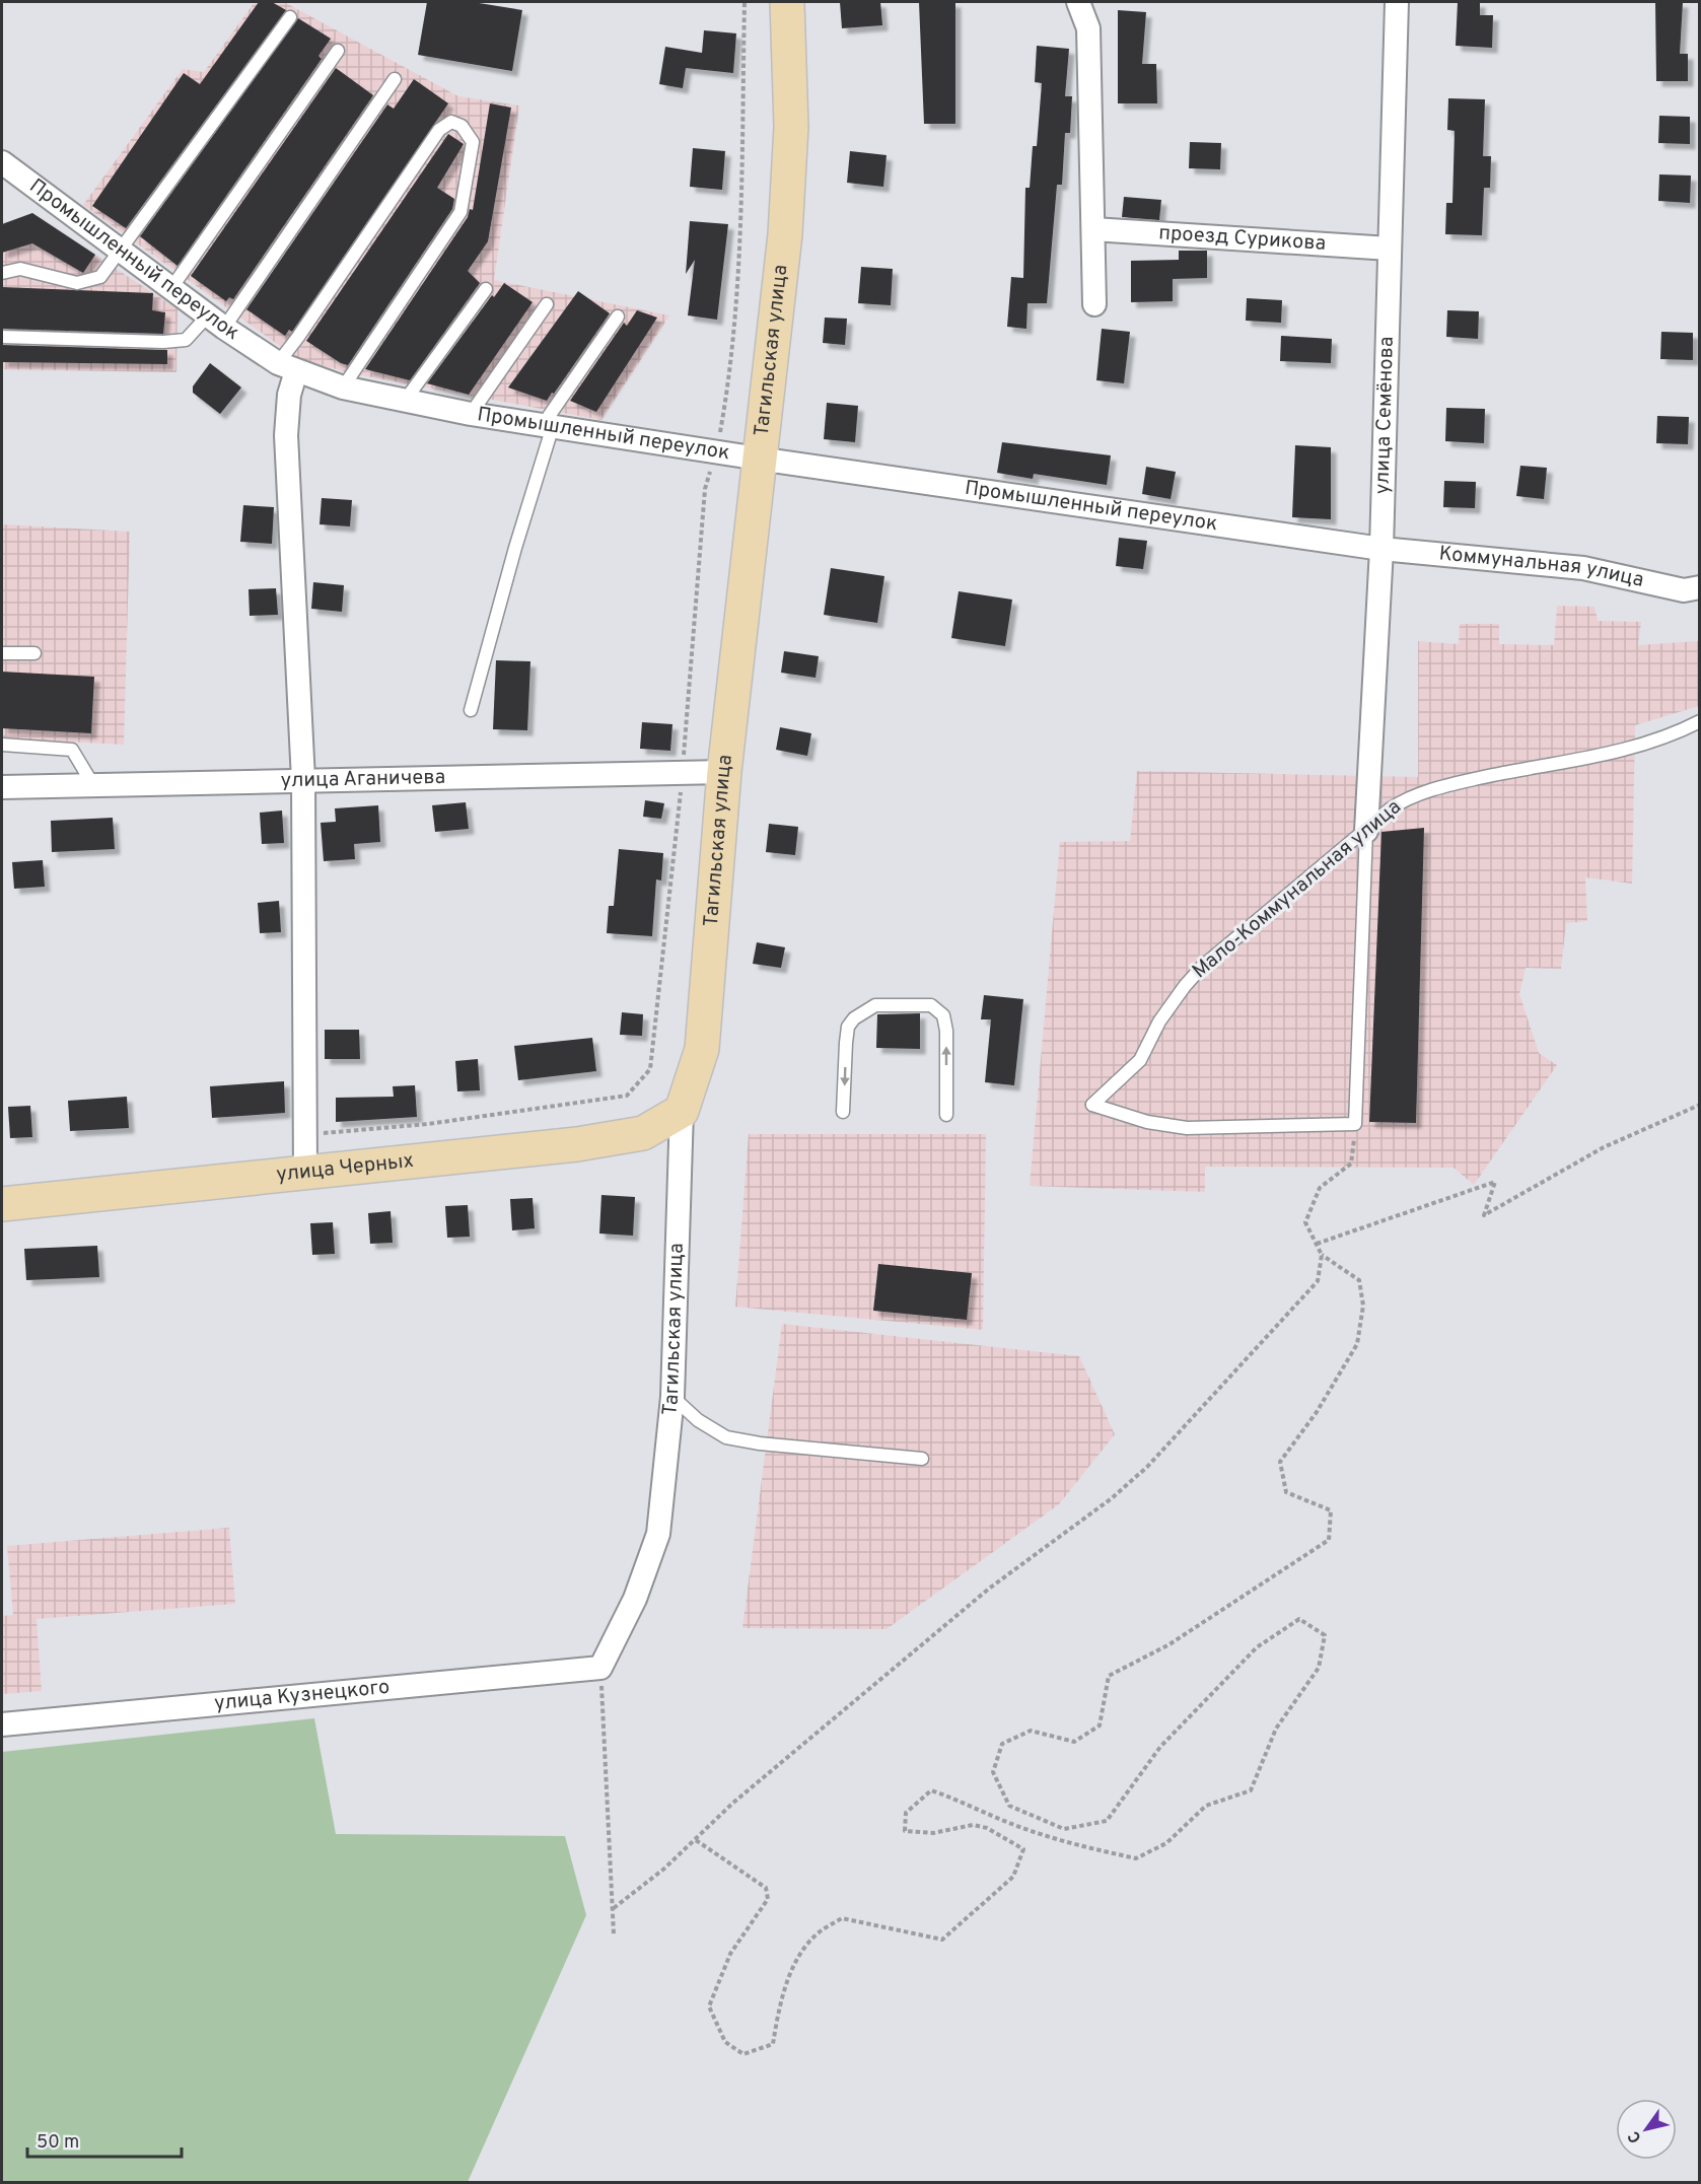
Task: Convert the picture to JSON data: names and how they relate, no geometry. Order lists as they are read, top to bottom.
{
  "streets": {
    "main road": ["Тагильская улица", "улица Черных"],
    "street": [
      "проезд Сурикова",
      "Промышленный переулок",
      "улица Семёнова",
      "Коммунальная улица",
      "улица Аганичева",
      "улица Кузнецкого"
    ],
    "lane": ["Мало-Коммунальная улица"]
  },
  "crossings": [
    ["проезд Сурикова", "улица Семёнова"],
    ["Промышленный переулок", "Тагильская улица"],
    ["Промышленный переулок", "улица Семёнова"],
    ["Промышленный переулок", "Коммунальная улица"],
    ["Тагильская улица", "улица Аганичева"],
    ["Тагильская улица", "улица Черных"],
    ["Тагильская улица", "улица Кузнецкого"],
    ["улица Семёнова", "Коммунальная улица"],
    ["улица Семёнова", "Мало-Коммунальная улица"]
  ],
  "scale_bar": "50 m",
  "north": "bottom left"
}
